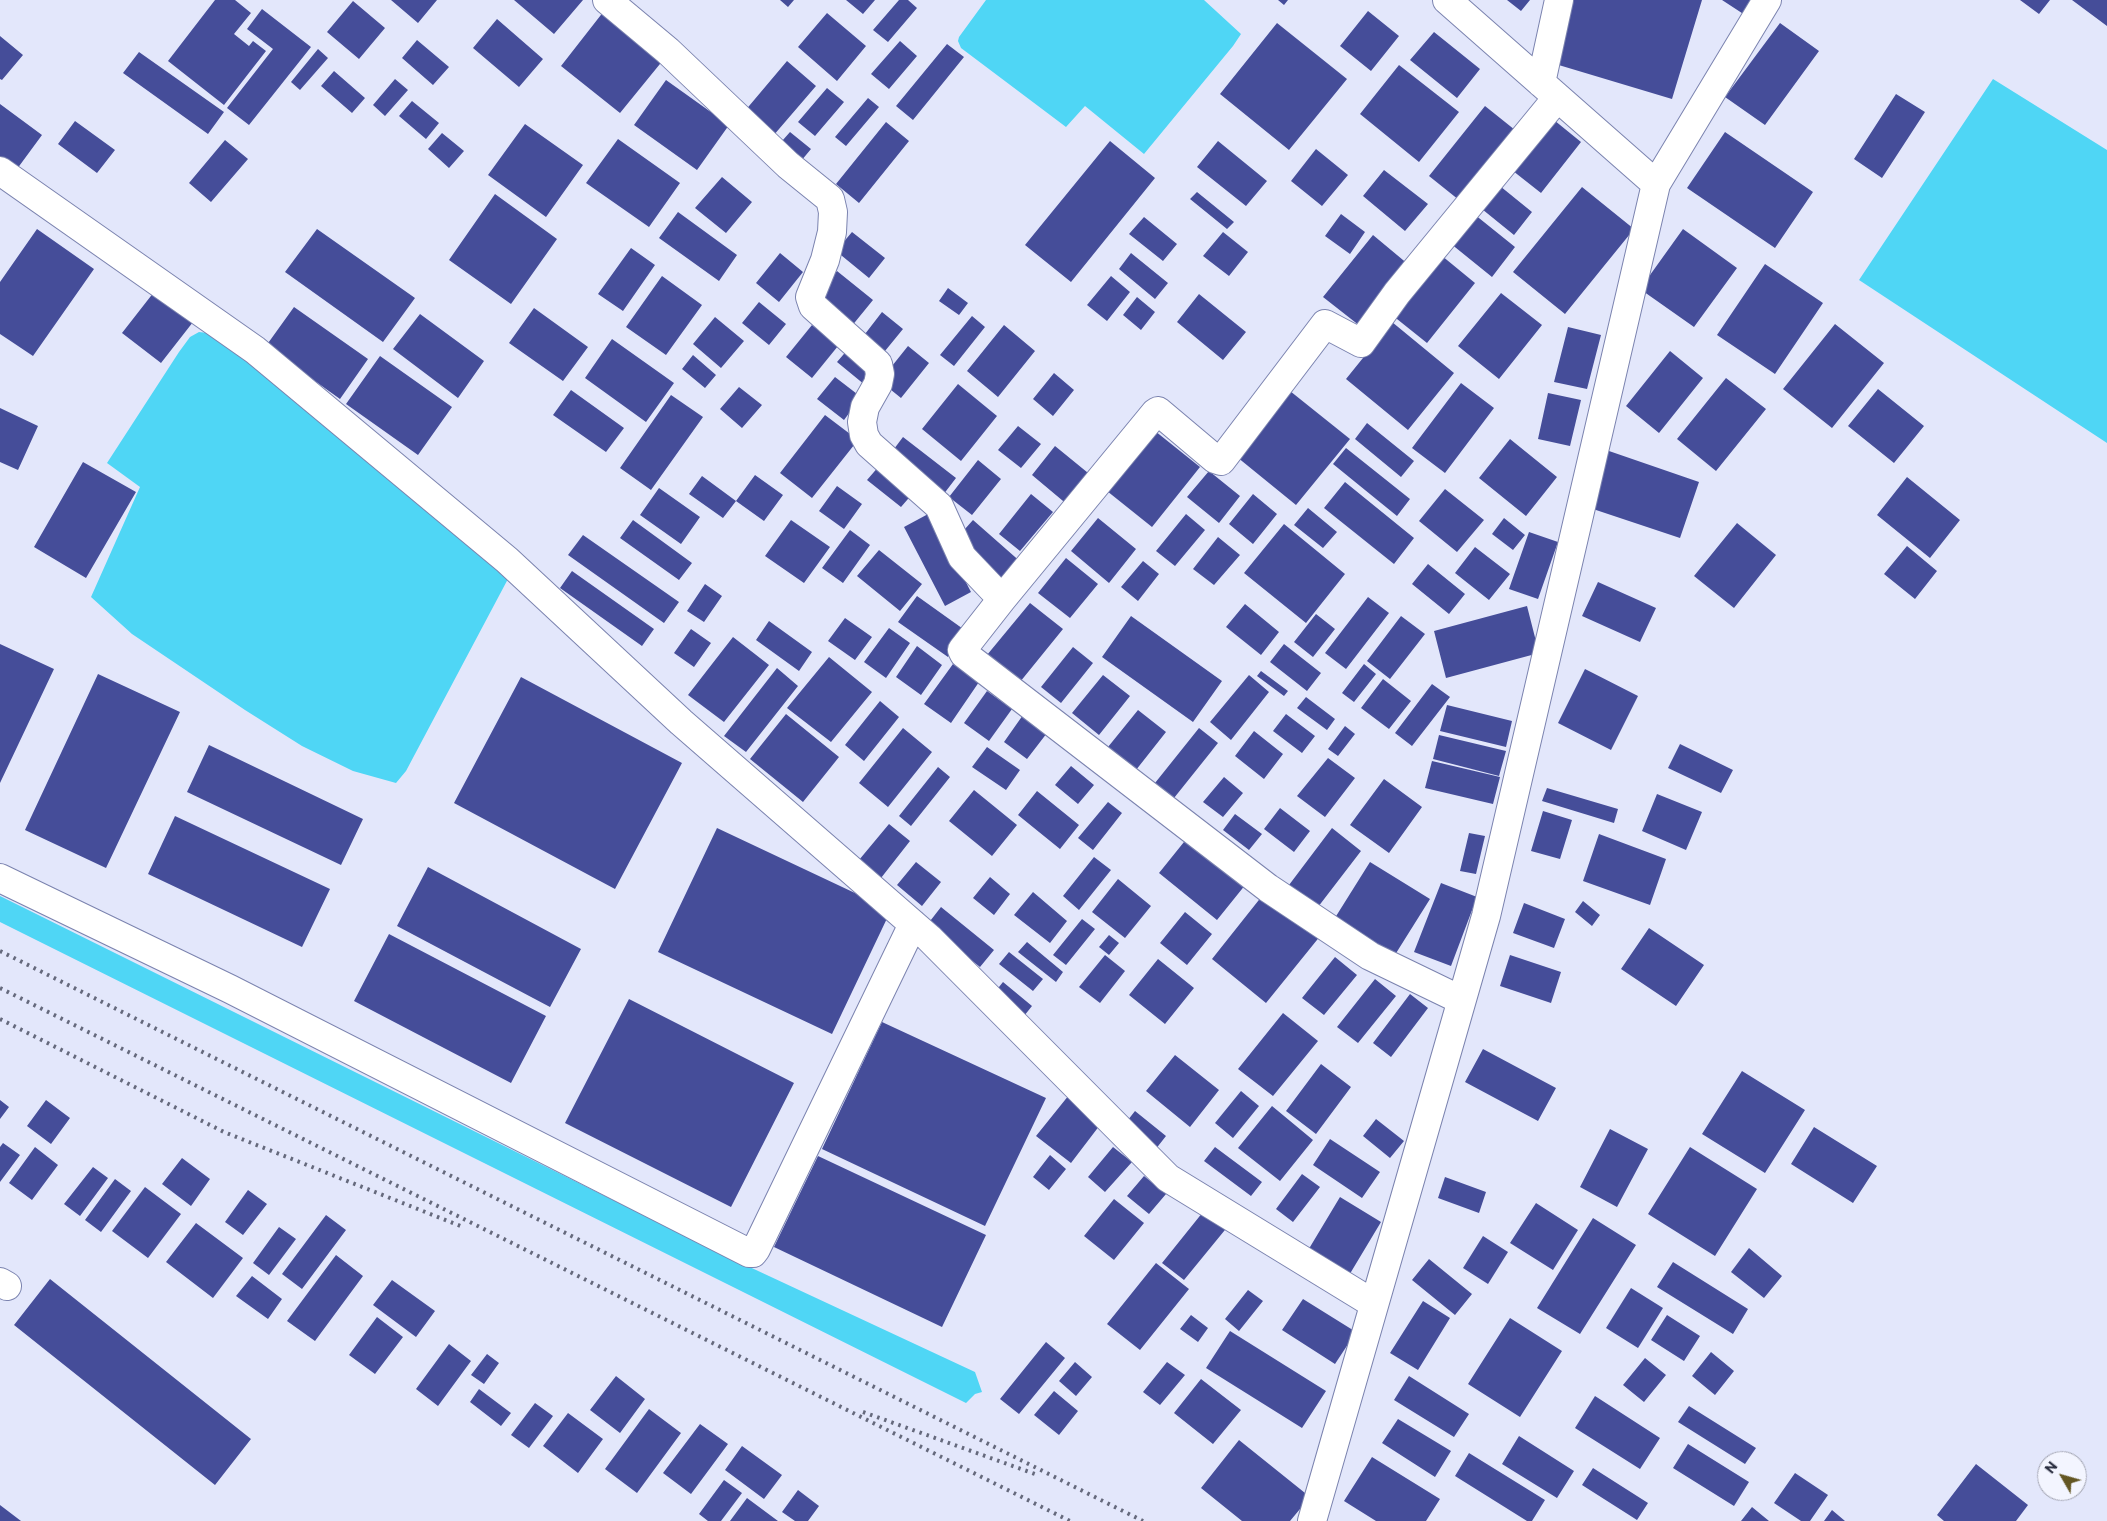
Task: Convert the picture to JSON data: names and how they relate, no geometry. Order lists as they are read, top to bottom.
{
  "north": "top left"
}
